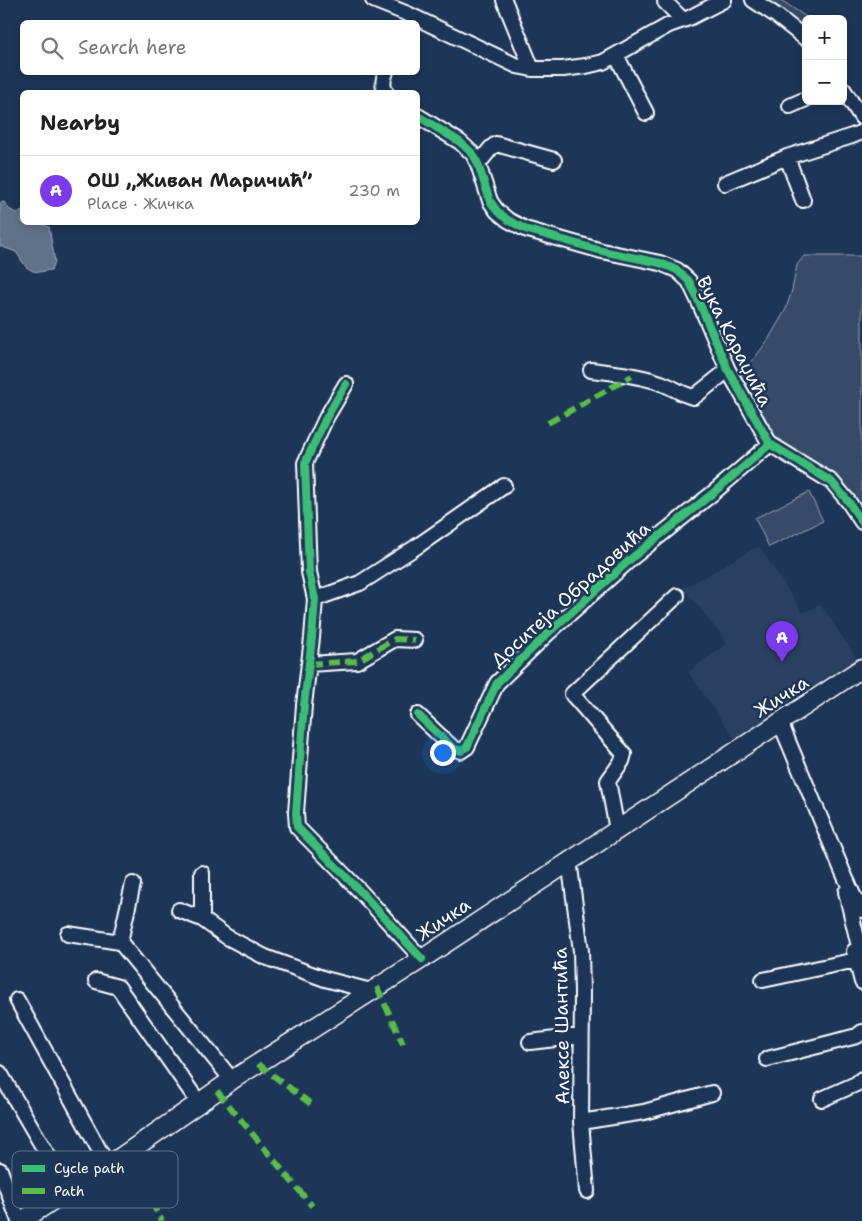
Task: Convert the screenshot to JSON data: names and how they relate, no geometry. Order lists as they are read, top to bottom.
{
  "streets": {
    "main road": ["Жичка"],
    "street": ["Вука Караџића", "Доситеја Обрадовића", "Алексе Шантића"]
  },
  "crossings": [
    ["Вука Караџића", "Доситеја Обрадовића"],
    ["Жичка", "Алексе Шантића"]
  ],
  "legend": ["Cycle path", "Path"],
  "page": {
    "map_buttons": ["+", "−"],
    "search": "Search here",
    "heading": "Nearby",
    "list": [
      {
        "mark": "A",
        "name": "ОШ „Живан Маричић”",
        "note": "Place · Жичка",
        "value": "230 m"
      }
    ],
    "pins": "A"
  }
}
